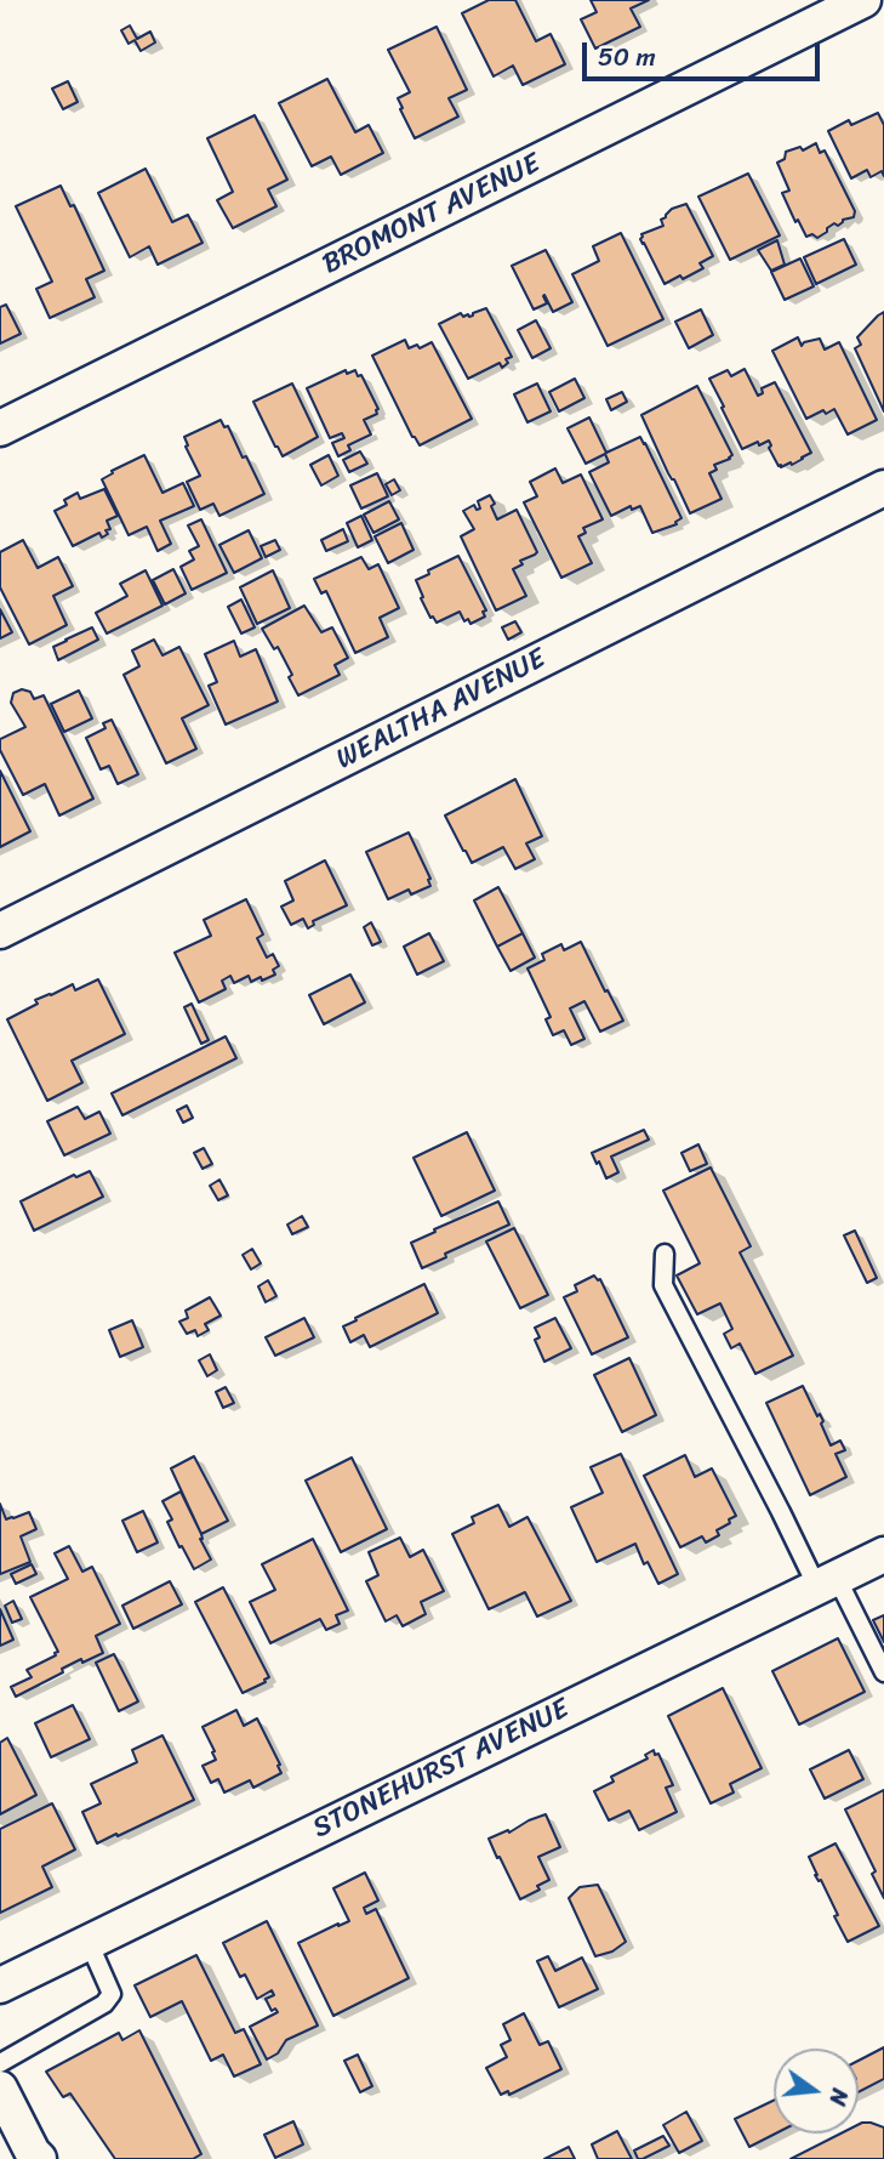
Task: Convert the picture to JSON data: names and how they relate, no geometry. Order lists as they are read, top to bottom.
{
  "streets": {
    "street": ["BROMONT AVENUE", "WEALTHA AVENUE", "STONEHURST AVENUE"]
  },
  "scale_bar": "50 m",
  "north": "right"
}
